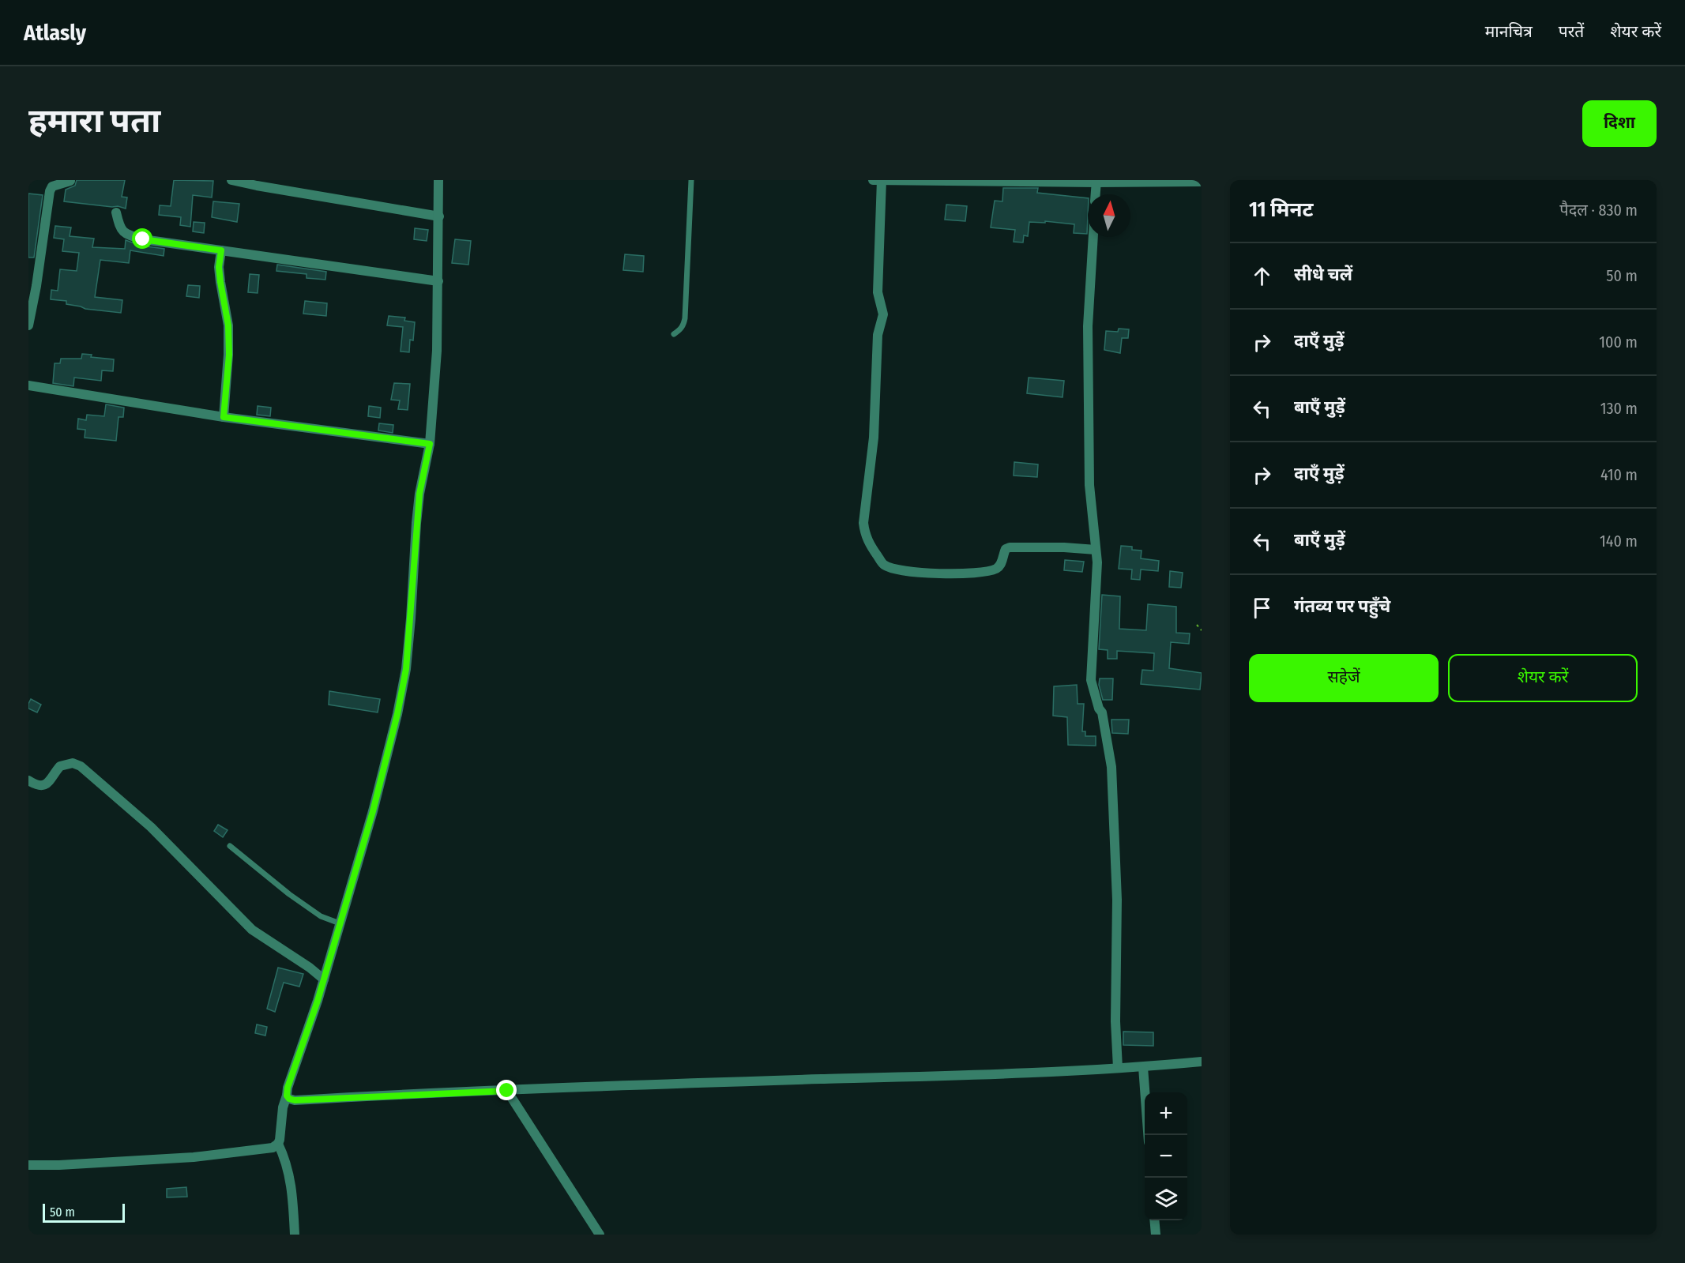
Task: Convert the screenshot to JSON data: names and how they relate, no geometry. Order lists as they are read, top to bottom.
{
  "scale_bar": "50 m",
  "north": "top",
  "page": {
    "header": "Atlasly",
    "nav": ["मानचित्र", "परतें", "शेयर करें"],
    "buttons": [
      "दिशा",
      ["सहेजें", "शेयर करें"]
    ],
    "title": "हमारा पता",
    "heading": ["11 मिनट", "पैदल · 830 m"],
    "list": [
      ["सीधे चलें", "50 m"],
      ["दाएँ मुड़ें", "100 m"],
      ["बाएँ मुड़ें", "130 m"],
      ["दाएँ मुड़ें", "410 m"],
      ["बाएँ मुड़ें", "140 m"],
      "गंतव्य पर पहुँचे"
    ],
    "map_buttons": ["+", "−"],
    "scale": "50 m"
  }
}
